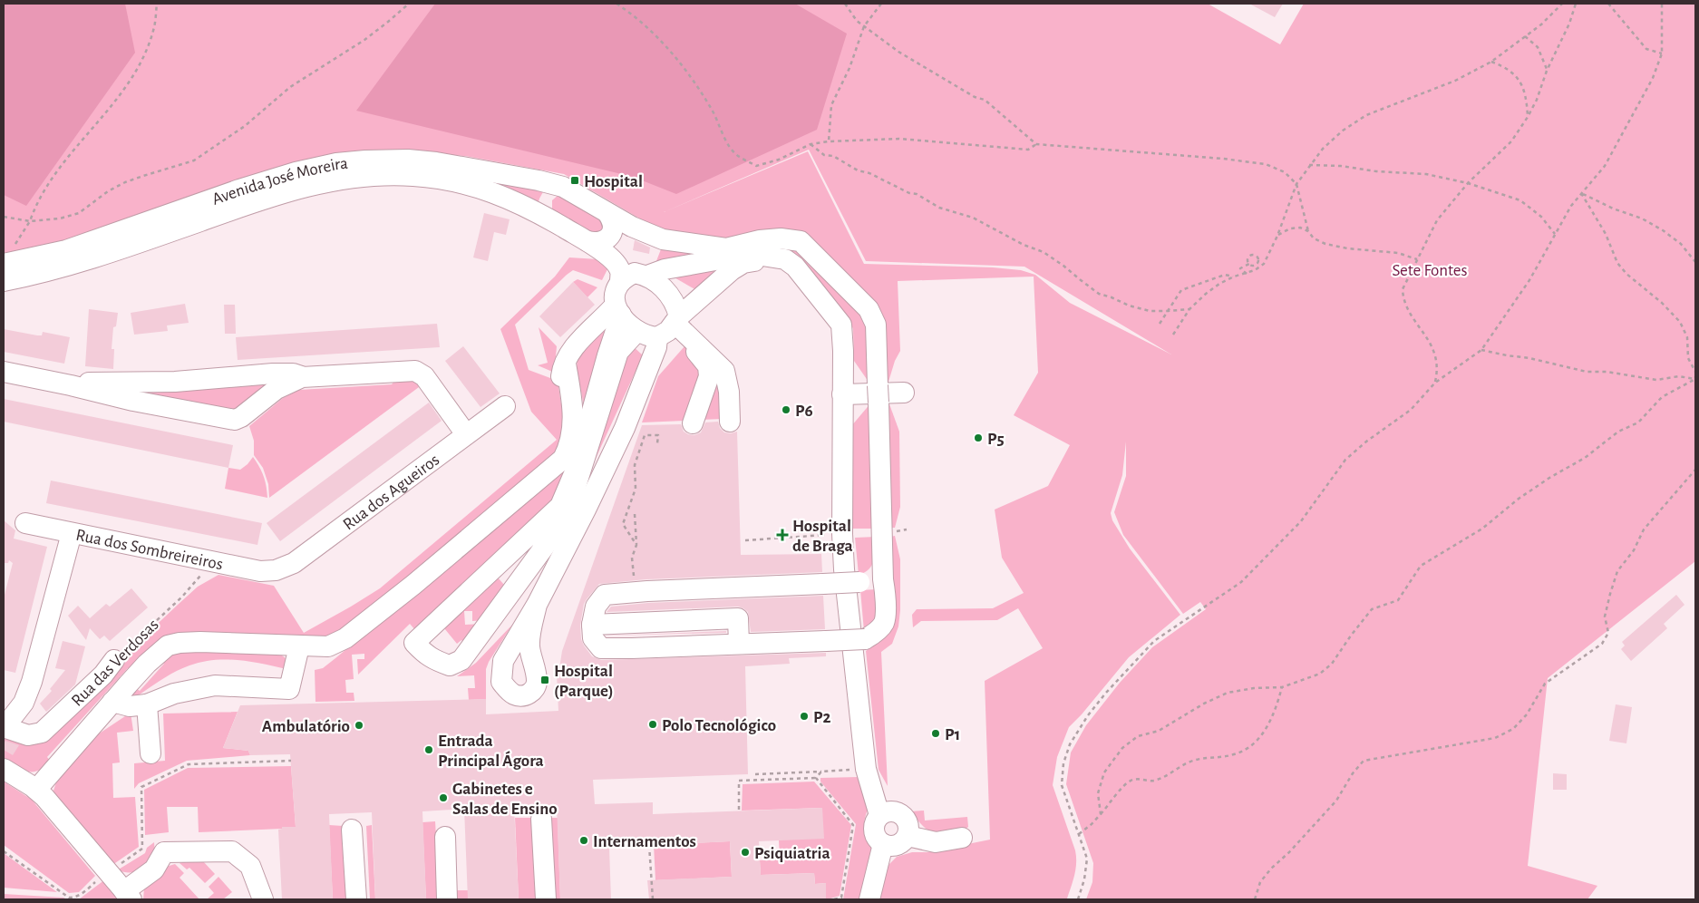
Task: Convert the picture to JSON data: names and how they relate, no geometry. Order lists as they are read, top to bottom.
{
  "streets": {
    "street": [
      "Avenida José Moreira",
      "Rua dos Agueiros",
      "Rua dos Sombreireiros",
      "Rua das Verdosas"
    ]
  },
  "crossings": [
    ["Rua dos Agueiros", "Rua dos Sombreireiros"],
    ["Rua dos Sombreireiros", "Rua das Verdosas"]
  ],
  "parks": ["Sete Fontes"],
  "places": {
    "transit": ["Hospital", "Hospital (Parque)"],
    "other": [
      "P6",
      "P5",
      "P2",
      "Polo Tecnológico",
      "Ambulatório",
      "P1",
      "Entrada Principal Ágora",
      "Gabinetes e Salas de Ensino",
      "Internamentos",
      "Psiquiatria"
    ],
    "health": ["Hospital de Braga"]
  }
}
